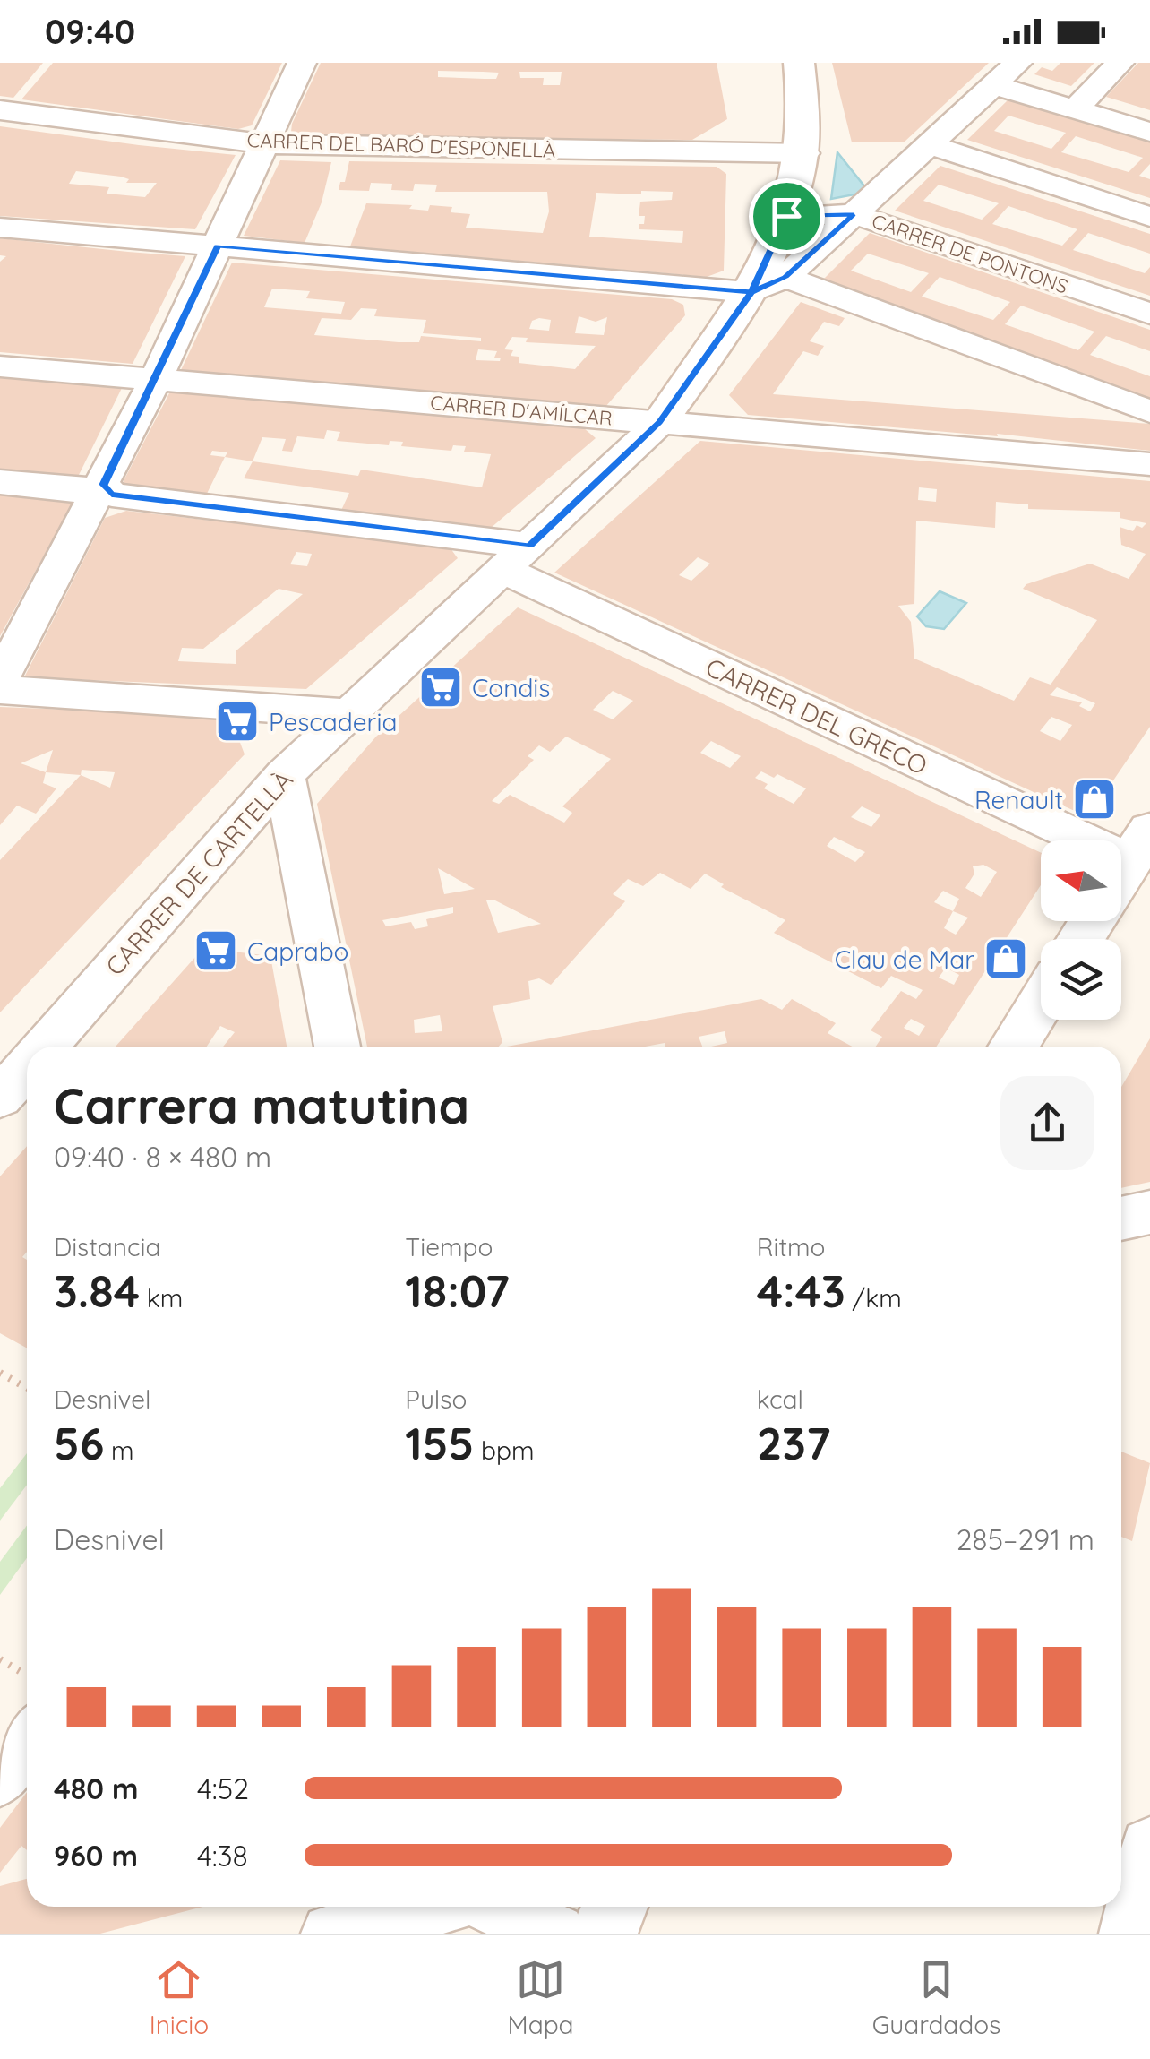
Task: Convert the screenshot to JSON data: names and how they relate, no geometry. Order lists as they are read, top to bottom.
{
  "streets": {
    "street": [
      "CARRER DEL BARÓ D'ESPONELLÀ",
      "CARRER DE PONTONS",
      "CARRER D'AMÍLCAR",
      "CARRER DEL GRECO",
      "CARRER DE CARTELLÀ"
    ]
  },
  "crossings": [
    ["CARRER DE PONTONS", "CARRER DE CARTELLÀ"],
    ["CARRER D'AMÍLCAR", "CARRER DE CARTELLÀ"],
    ["CARRER DEL GRECO", "CARRER DE CARTELLÀ"]
  ],
  "places": {
    "supermarket": ["Condis", "Pescaderia", "Caprabo"],
    "shop": ["Renault", "Clau de Mar"]
  },
  "north": "left",
  "page": {
    "status": "09:40",
    "heading": ["Carrera matutina", "09:40 · 8 × 480 m"],
    "stats": [
      ["Distancia", "3.84 km"],
      ["Tiempo", "18:07"],
      ["Ritmo", "4:43 /km"],
      ["Desnivel", "56 m"],
      ["Pulso", "155 bpm"],
      ["kcal", "237"]
    ],
    "chart": ["Desnivel", "285–291 m"],
    "list": [
      {
        "name": "480 m",
        "note": "4:52"
      },
      {
        "name": "960 m",
        "note": "4:38"
      }
    ],
    "tabs": ["Inicio", "Mapa", "Guardados"]
  }
}
